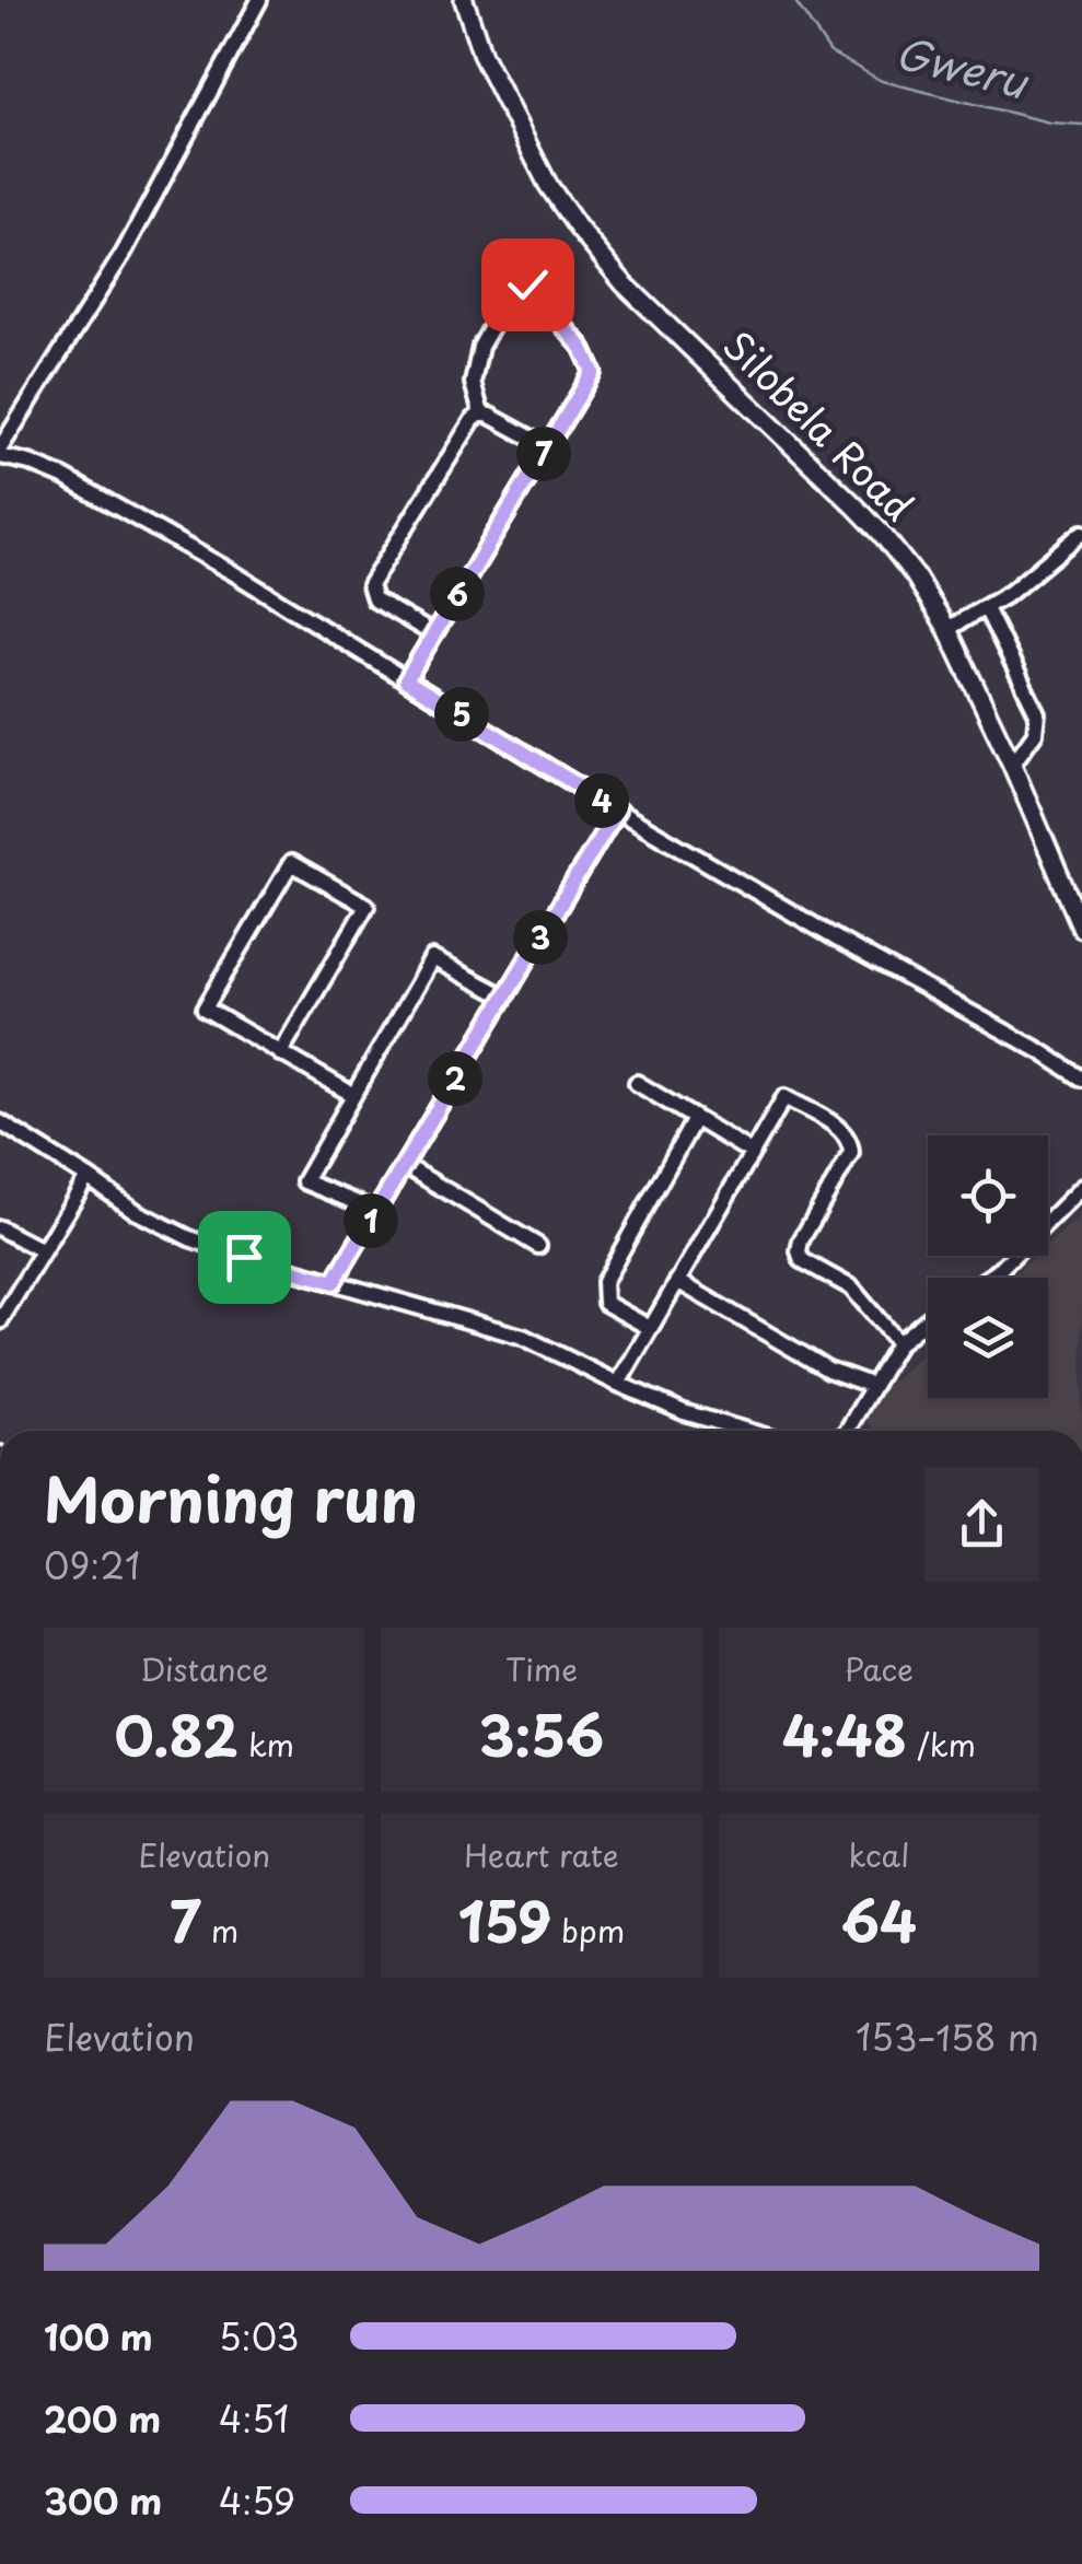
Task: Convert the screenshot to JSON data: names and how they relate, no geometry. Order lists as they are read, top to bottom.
{
  "streets": {
    "street": ["Silobela Road"]
  },
  "water": ["Gweru"],
  "page": {
    "pins": [
      "7",
      "6",
      "5",
      "4",
      "3",
      "2",
      "1"
    ],
    "heading": ["Morning run", "09:21"],
    "stats": [
      ["Distance", "0.82 km"],
      ["Time", "3:56"],
      ["Pace", "4:48 /km"],
      ["Elevation", "7 m"],
      ["Heart rate", "159 bpm"],
      ["kcal", "64"]
    ],
    "chart": ["Elevation", "153–158 m"],
    "list": [
      {
        "name": "100 m",
        "note": "5:03"
      },
      {
        "name": "200 m",
        "note": "4:51"
      },
      {
        "name": "300 m",
        "note": "4:59"
      }
    ]
  }
}
